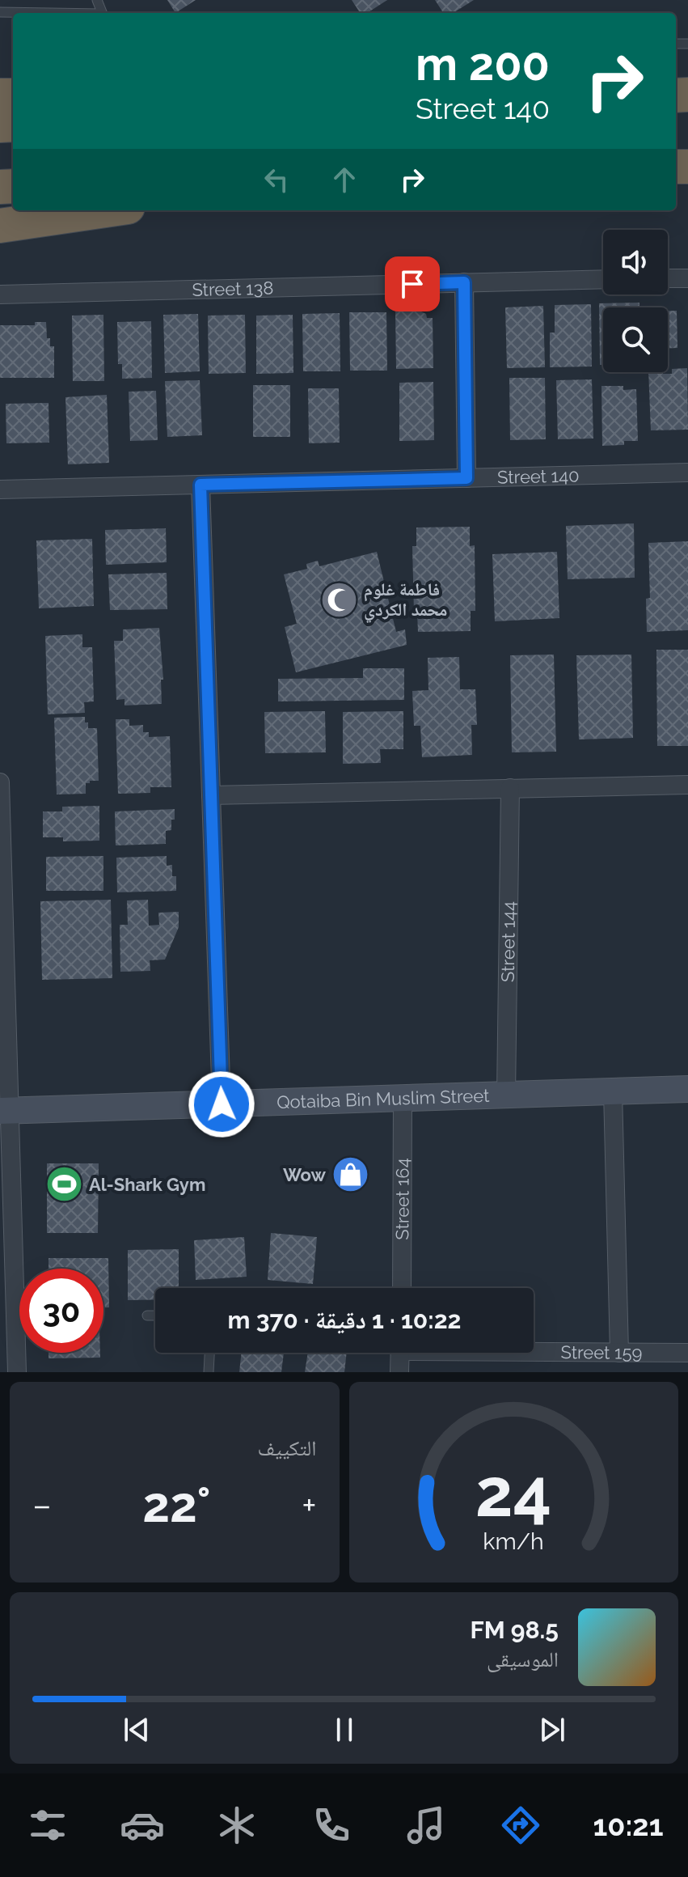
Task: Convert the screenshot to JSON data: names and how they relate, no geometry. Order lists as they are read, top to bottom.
{
  "streets": {
    "street": [
      "Street 138",
      "Street 140",
      "Street 144",
      "Qotaiba Bin Muslim Street",
      "Street 164",
      "Street 159"
    ]
  },
  "crossings": [
    ["Street 144", "Qotaiba Bin Muslim Street"],
    ["Qotaiba Bin Muslim Street", "Street 164"]
  ],
  "places": {
    "mosque": ["فاطمة غلوم محمد الكردي"],
    "shop": ["Wow"],
    "sports": ["Al-Shark Gym"]
  },
  "page": {
    "turn": ["200 m", "Street 140"],
    "limit": "30",
    "trip": "10:22 · 1 دقيقة · 370 m",
    "tile": "التكييف",
    "heat": ["−", "22°", "+"],
    "song": ["98.5 FM", "الموسيقى"],
    "tabs": "10:21",
    "gauge": ["24", "km/h"]
  }
}
